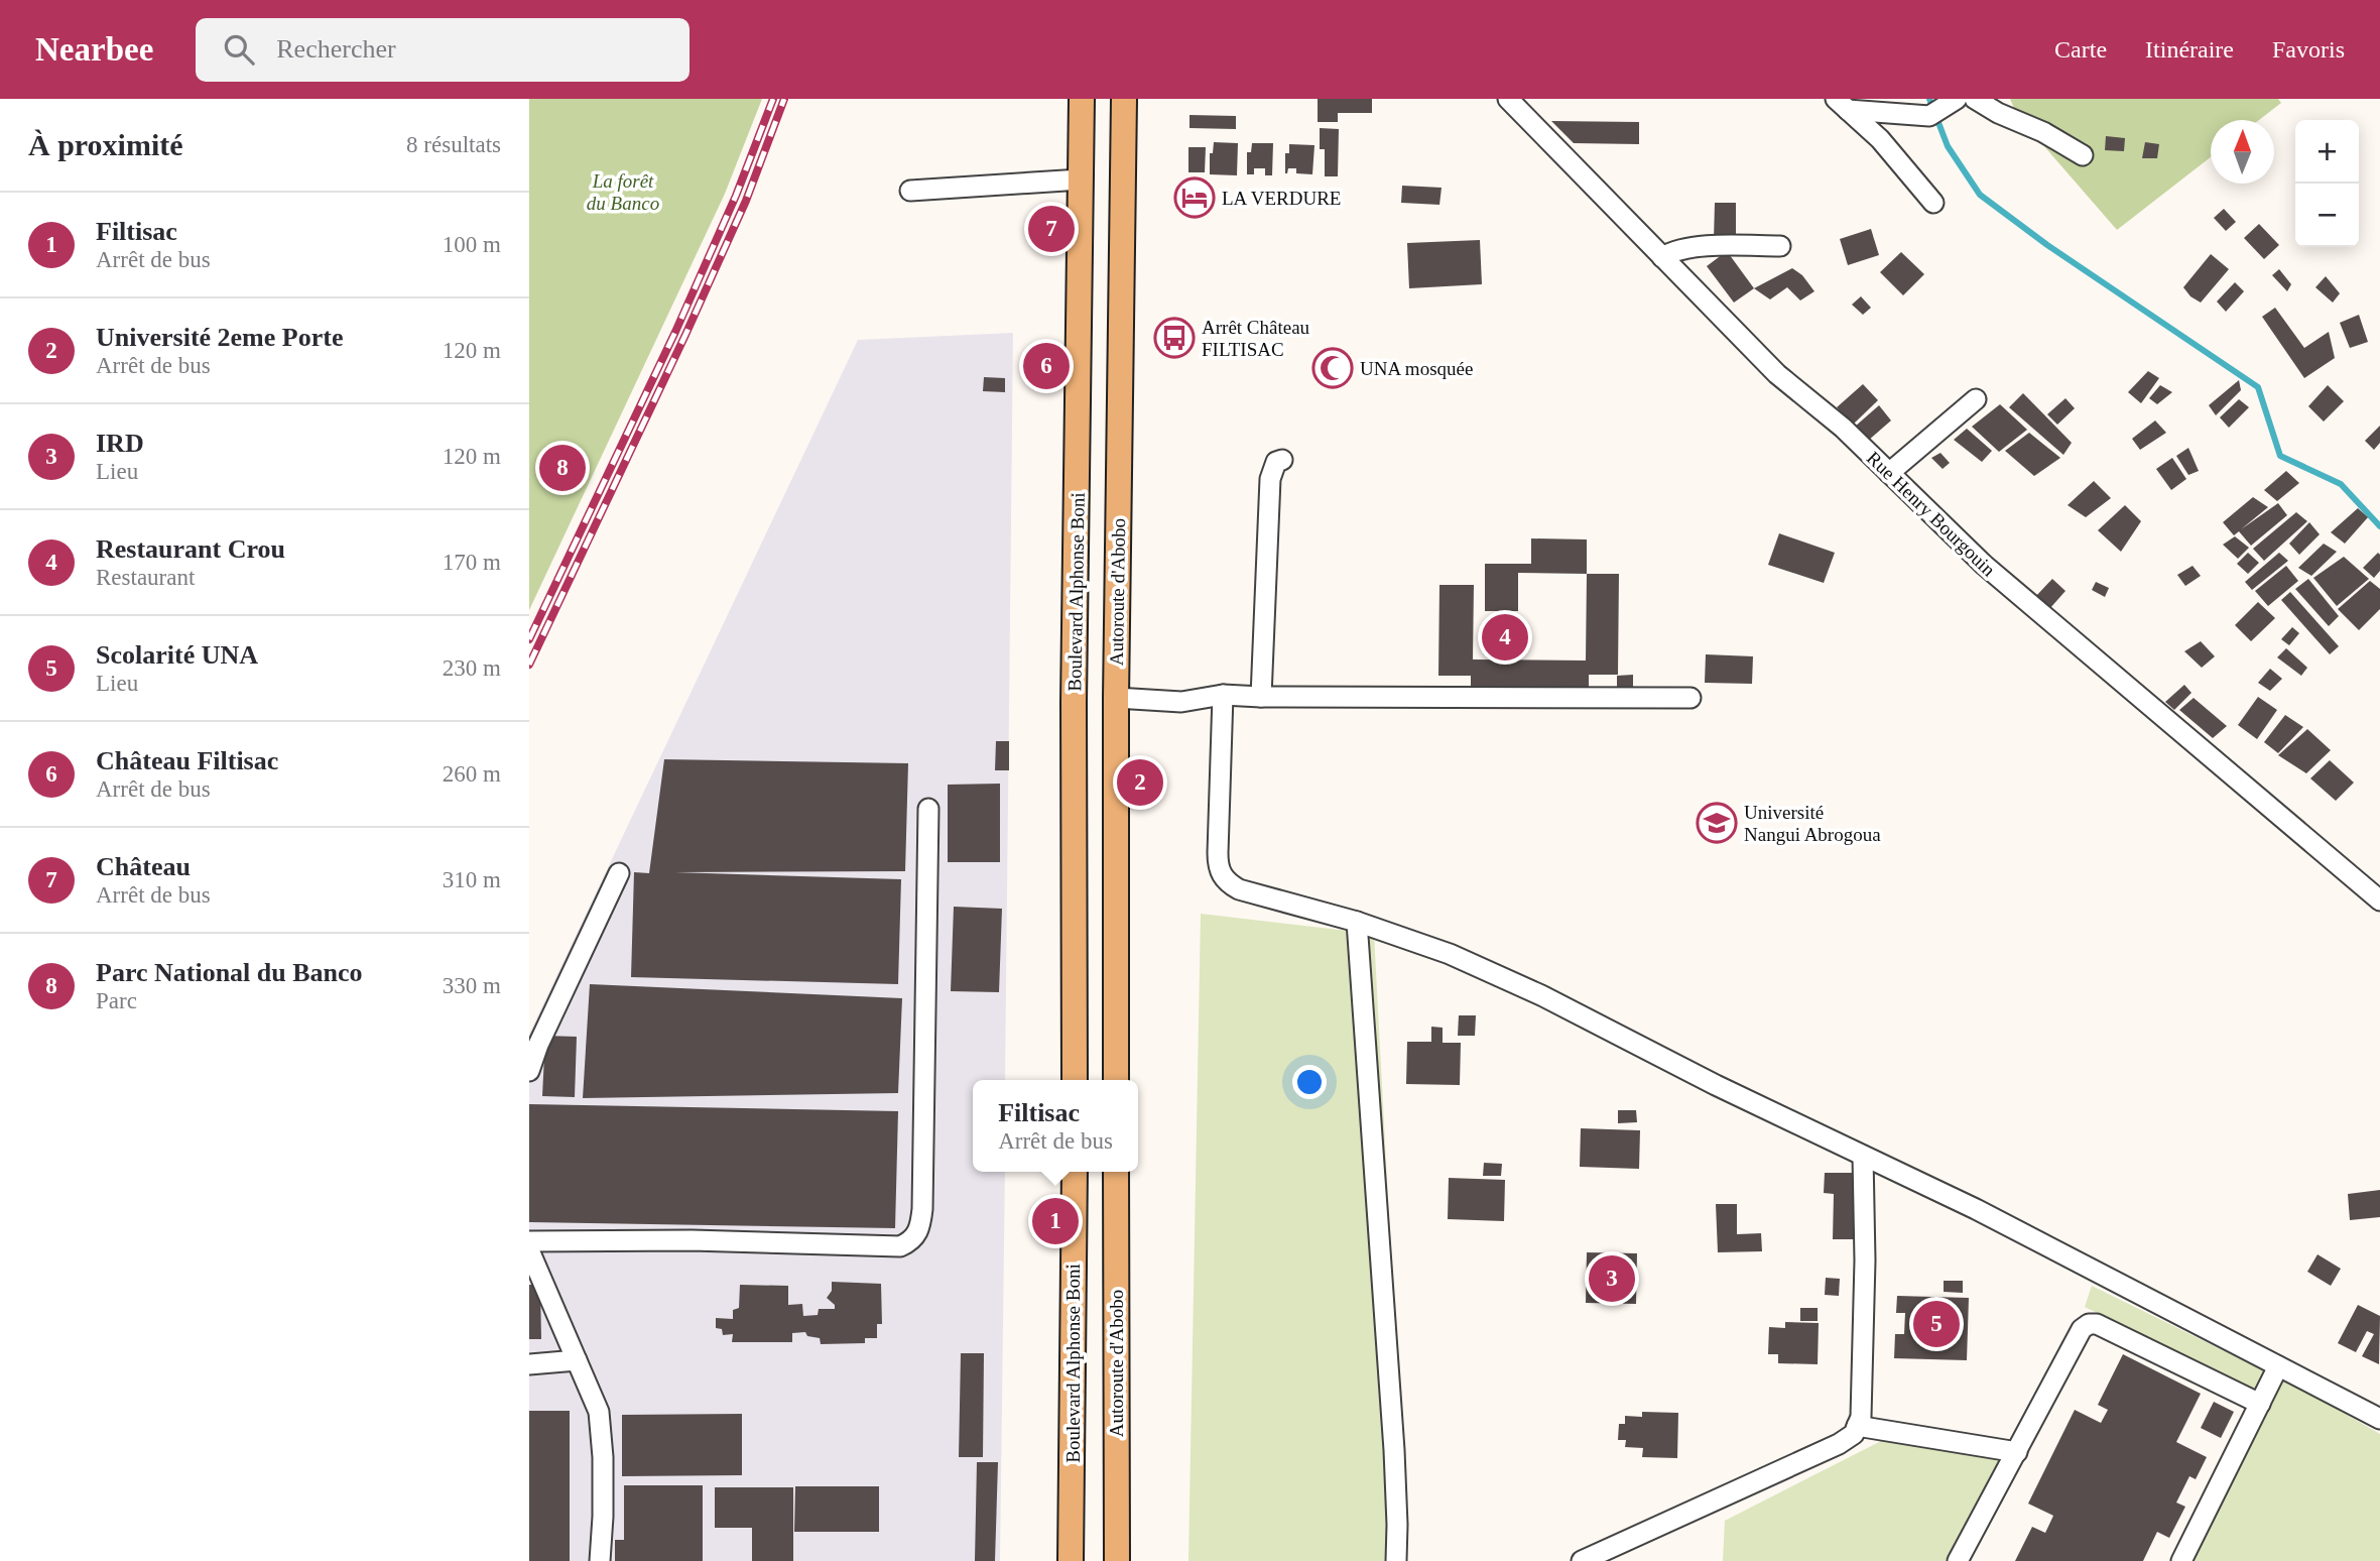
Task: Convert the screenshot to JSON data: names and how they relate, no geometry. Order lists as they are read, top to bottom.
{
  "streets": {
    "main road": ["Boulevard Alphonse Boni", "Autoroute d'Abobo"],
    "street": ["Rue Henry Bourgouin"]
  },
  "parks": ["La forêt du Banco"],
  "places": {
    "hotel": ["LA VERDURE"],
    "bus stop": ["Arrêt Château FILTISAC"],
    "mosque": ["UNA mosquée"],
    "school or university": ["Université Nangui Abrogoua"]
  },
  "north": "top",
  "page": {
    "header": "Nearbee",
    "search": "Rechercher",
    "nav": ["Carte", "Itinéraire", "Favoris"],
    "heading": ["À proximité", "8 résultats"],
    "map_buttons": ["+", "−"],
    "list": [
      {
        "mark": "1",
        "name": "Filtisac",
        "note": "Arrêt de bus",
        "value": "100 m"
      },
      {
        "mark": "2",
        "name": "Université 2eme Porte",
        "note": "Arrêt de bus",
        "value": "120 m"
      },
      {
        "mark": "3",
        "name": "IRD",
        "note": "Lieu",
        "value": "120 m"
      },
      {
        "mark": "4",
        "name": "Restaurant Crou",
        "note": "Restaurant",
        "value": "170 m"
      },
      {
        "mark": "5",
        "name": "Scolarité UNA",
        "note": "Lieu",
        "value": "230 m"
      },
      {
        "mark": "6",
        "name": "Château Filtisac",
        "note": "Arrêt de bus",
        "value": "260 m"
      },
      {
        "mark": "7",
        "name": "Château",
        "note": "Arrêt de bus",
        "value": "310 m"
      },
      {
        "mark": "8",
        "name": "Parc National du Banco",
        "note": "Parc",
        "value": "330 m"
      }
    ],
    "pins": [
      "7",
      "6",
      "8",
      "4",
      "2",
      "1",
      "3",
      "5"
    ],
    "popup": ["Filtisac", "Arrêt de bus"]
  }
}
